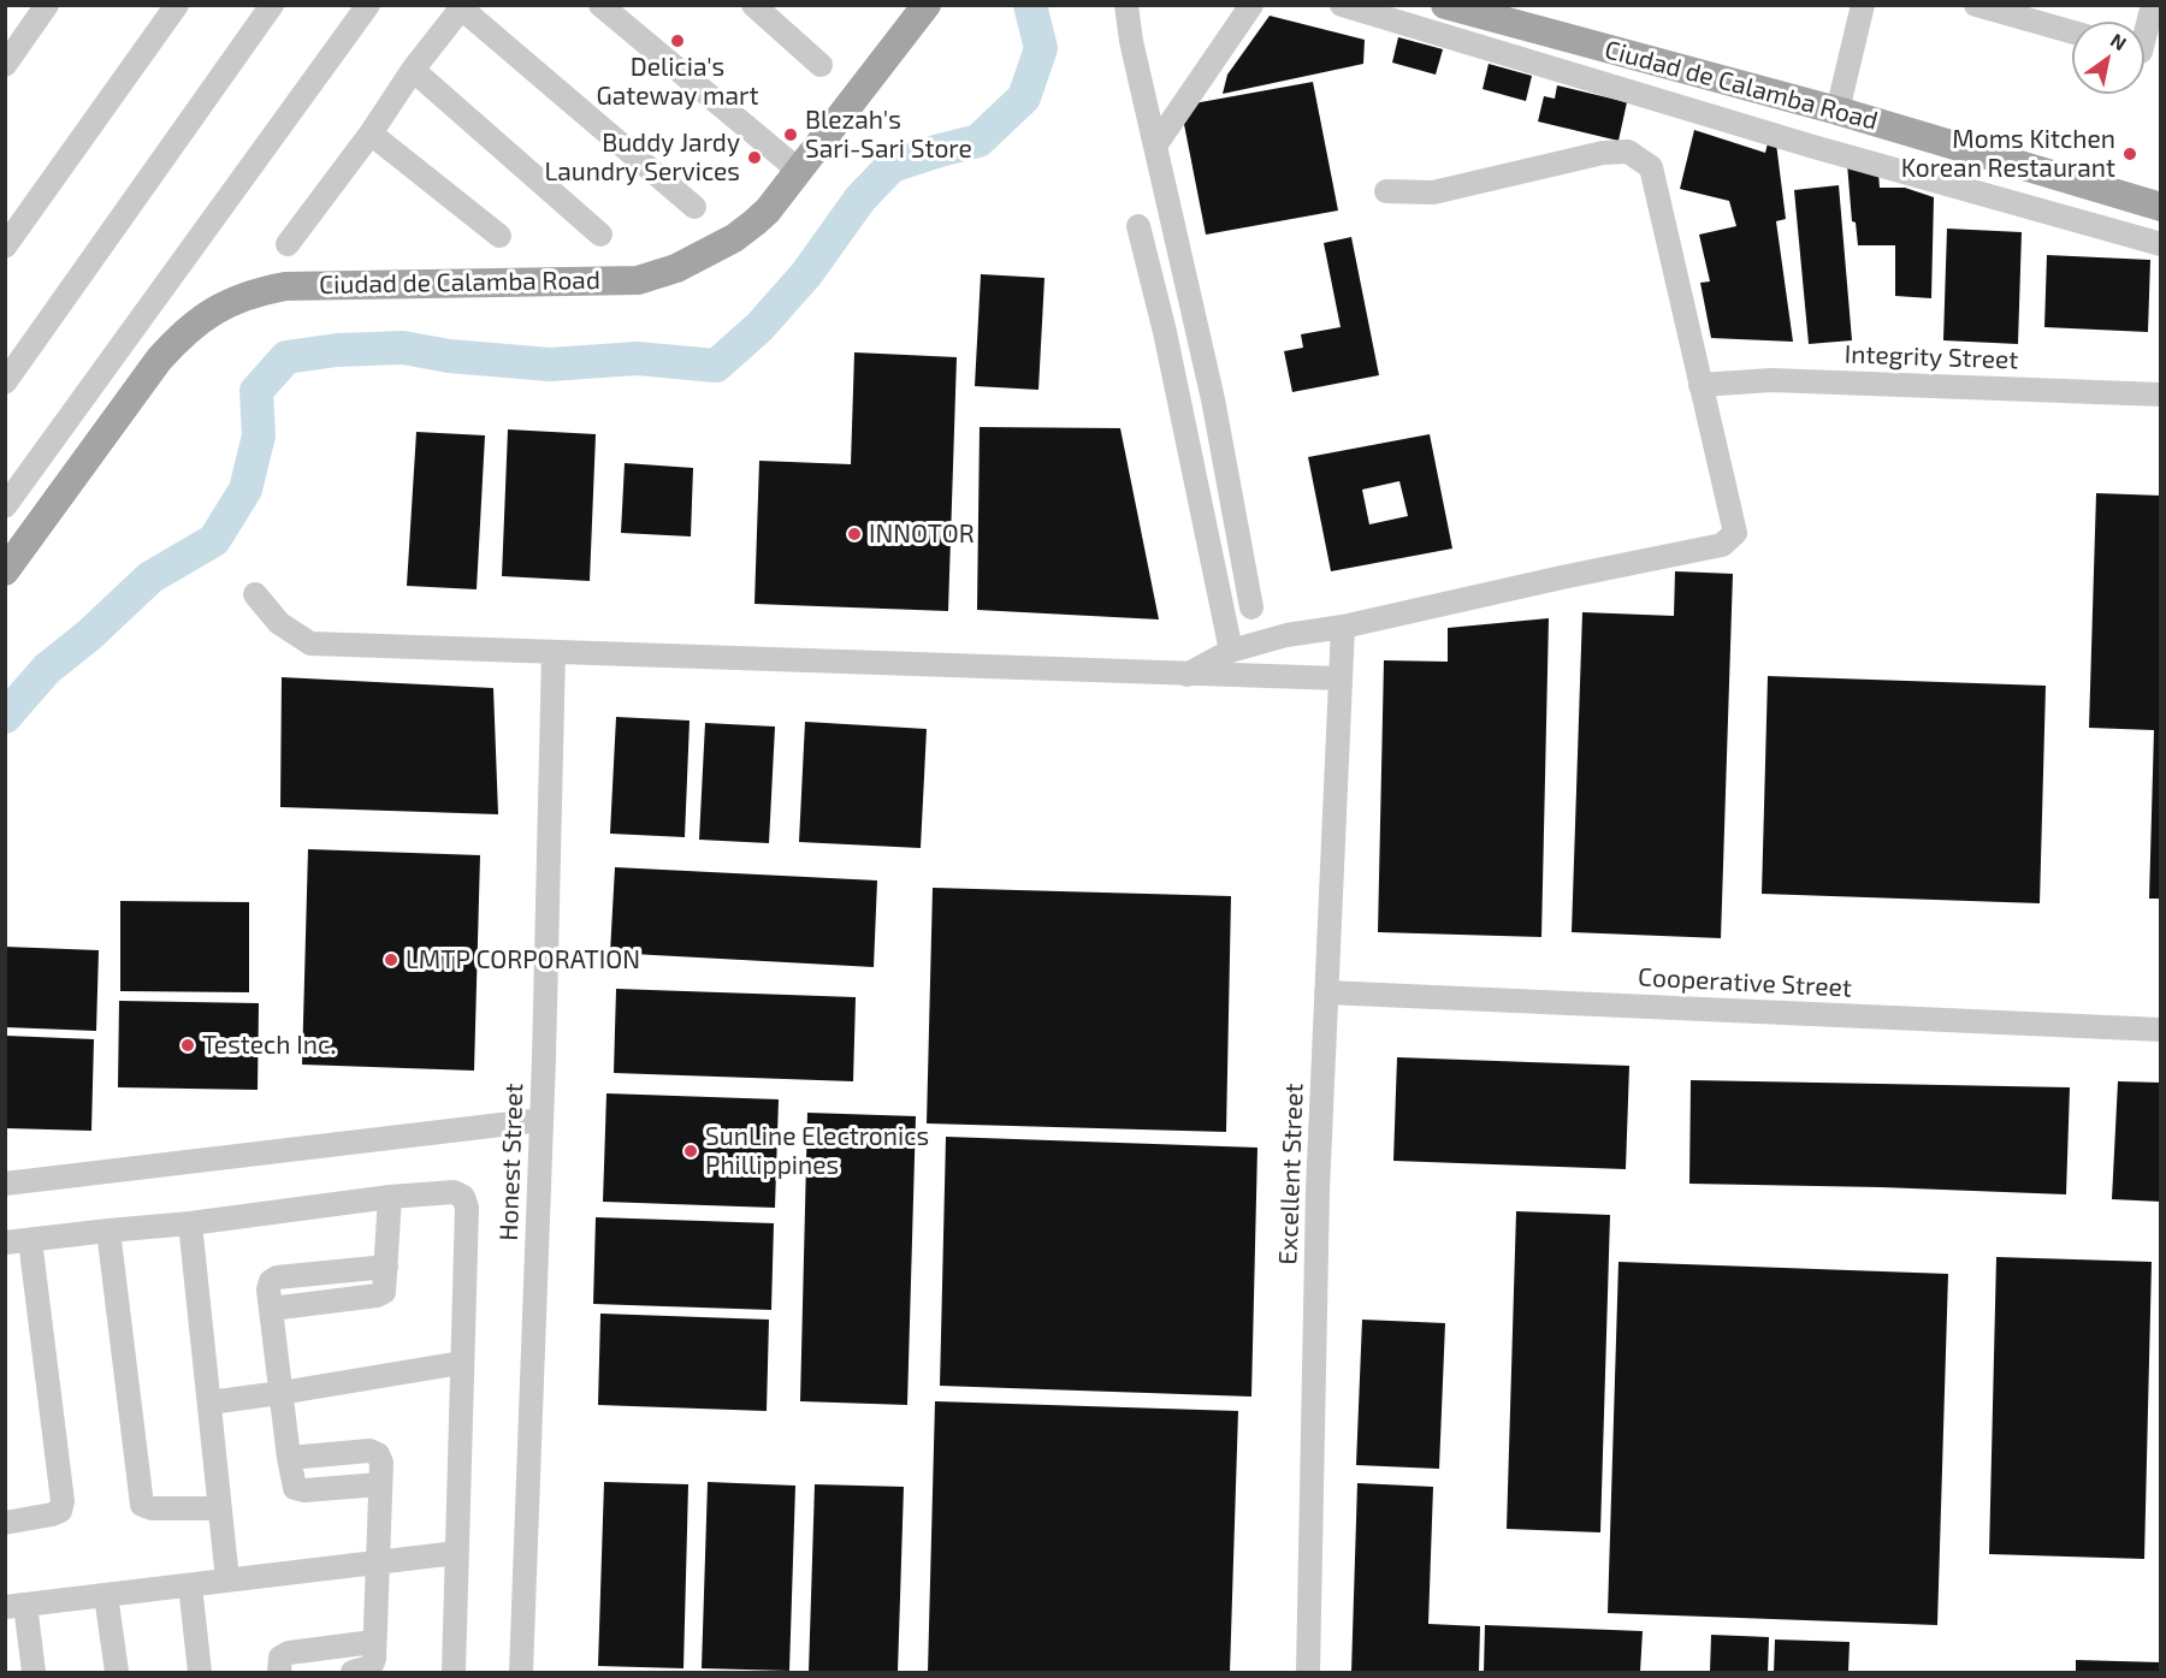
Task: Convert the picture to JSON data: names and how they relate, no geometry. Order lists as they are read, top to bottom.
{
  "streets": {
    "main road": ["Ciudad de Calamba Road"],
    "street": [
      "Integrity Street",
      "Cooperative Street",
      "Honest Street",
      "Excellent Street"
    ]
  },
  "crossings": [
    ["Cooperative Street", "Excellent Street"]
  ],
  "places": [
    "Delicia's Gateway mart",
    "Blezah's Sari-Sari Store",
    "Moms Kitchen Korean Restaurant",
    "Buddy Jardy Laundry Services",
    "INNOTOR",
    "LMTP CORPORATION",
    "Testech Inc.",
    "SunLine Electronics Phillippines"
  ],
  "north": "top right"
}
